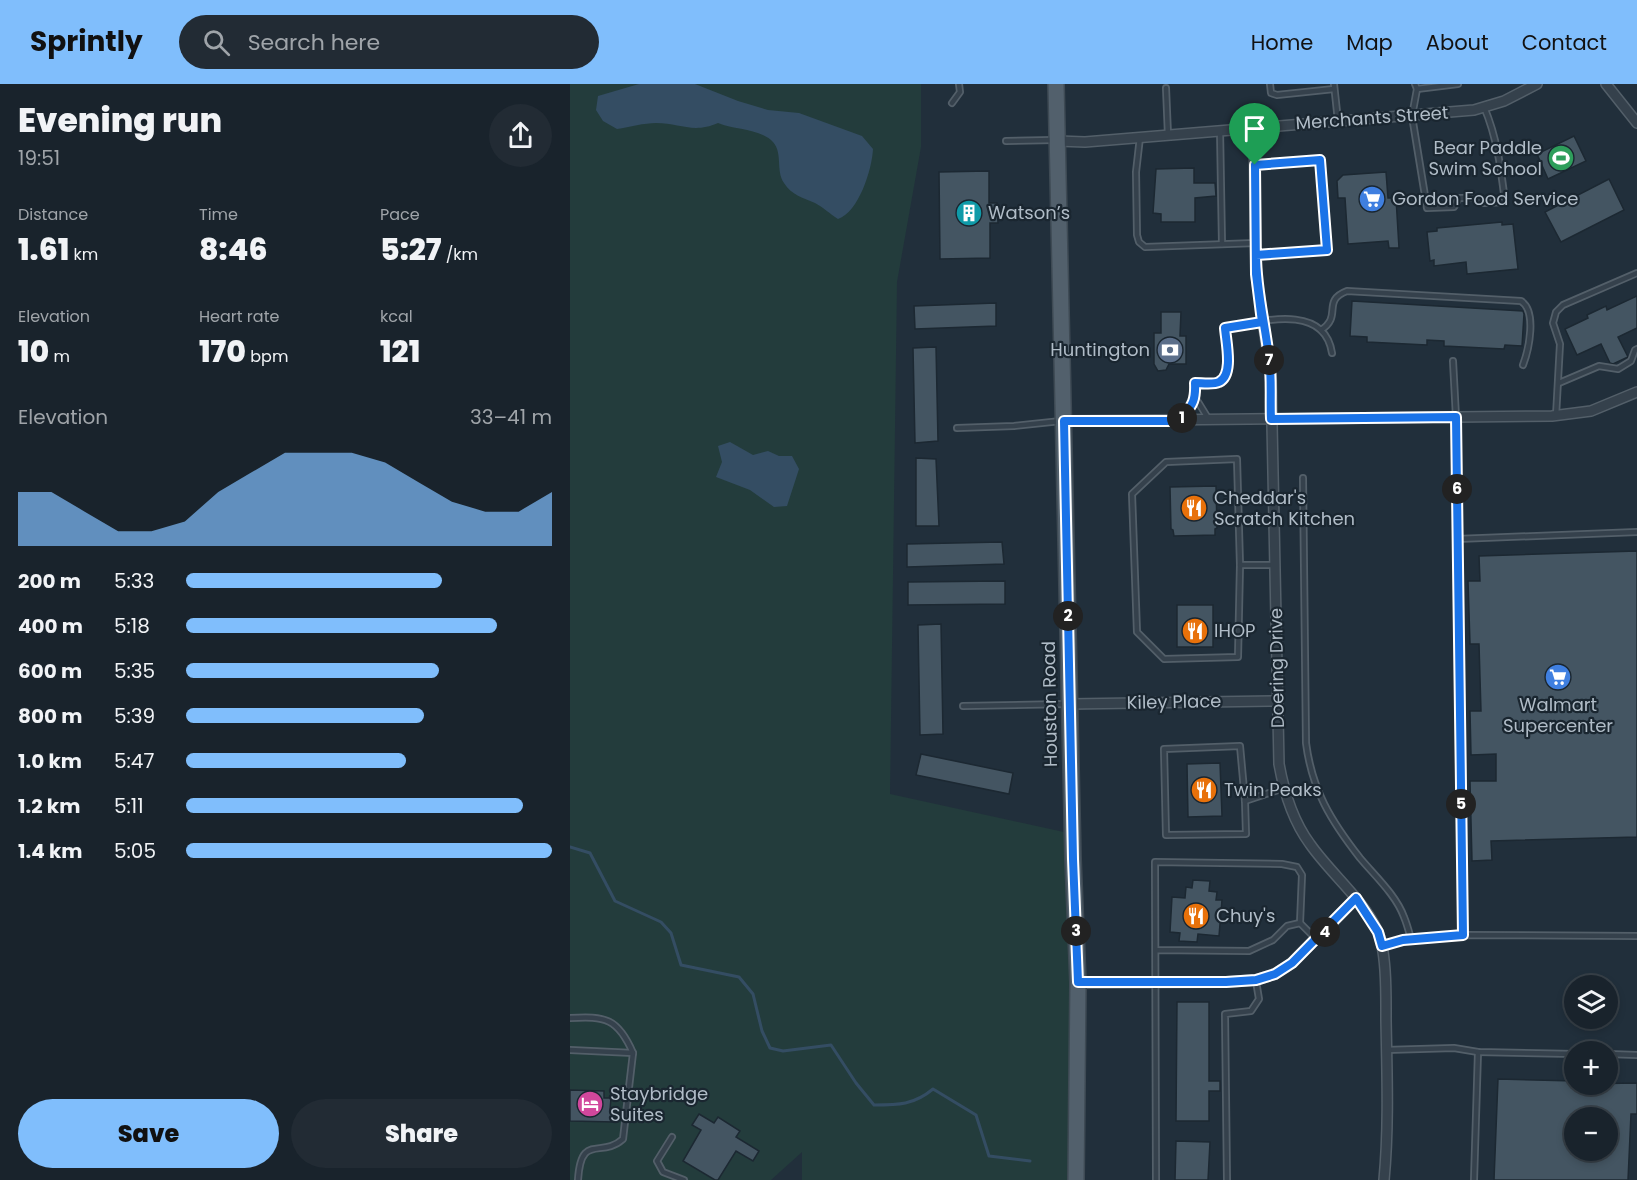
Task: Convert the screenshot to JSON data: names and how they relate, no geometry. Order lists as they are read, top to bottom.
{
  "streets": {
    "main road": ["Houston Road"],
    "street": ["Merchants Street", "Doering Drive", "Kiley Place"]
  },
  "crossings": [
    ["Merchants Street", "Doering Drive"],
    ["Merchants Street", "Houston Road"],
    ["Doering Drive", "Kiley Place"],
    ["Kiley Place", "Houston Road"]
  ],
  "places": {
    "sports": ["Bear Paddle Swim School"],
    "supermarket": ["Gordon Food Service", "Walmart Supercenter"],
    "building": ["Watson’s"],
    "bank": ["Huntington"],
    "restaurant": [
      "Cheddar's Scratch Kitchen",
      "IHOP",
      "Twin Peaks",
      "Chuy's"
    ],
    "hotel": ["Staybridge Suites"]
  },
  "page": {
    "header": "Sprintly",
    "search": "Search here",
    "nav": [
      "Home",
      "Map",
      "About",
      "Contact"
    ],
    "heading": ["Evening run", "19:51"],
    "stats": [
      ["Distance", "1.61 km"],
      ["Time", "8:46"],
      ["Pace", "5:27 /km"],
      ["Elevation", "10 m"],
      ["Heart rate", "170 bpm"],
      ["kcal", "121"]
    ],
    "pins": [
      "7",
      "1",
      "6",
      "2",
      "5",
      "3",
      "4"
    ],
    "chart": ["Elevation", "33–41 m"],
    "list": [
      {
        "name": "200 m",
        "note": "5:33"
      },
      {
        "name": "400 m",
        "note": "5:18"
      },
      {
        "name": "600 m",
        "note": "5:35"
      },
      {
        "name": "800 m",
        "note": "5:39"
      },
      {
        "name": "1.0 km",
        "note": "5:47"
      },
      {
        "name": "1.2 km",
        "note": "5:11"
      },
      {
        "name": "1.4 km",
        "note": "5:05"
      }
    ],
    "map_buttons": ["+", "−"],
    "buttons": ["Save", "Share"]
  }
}
